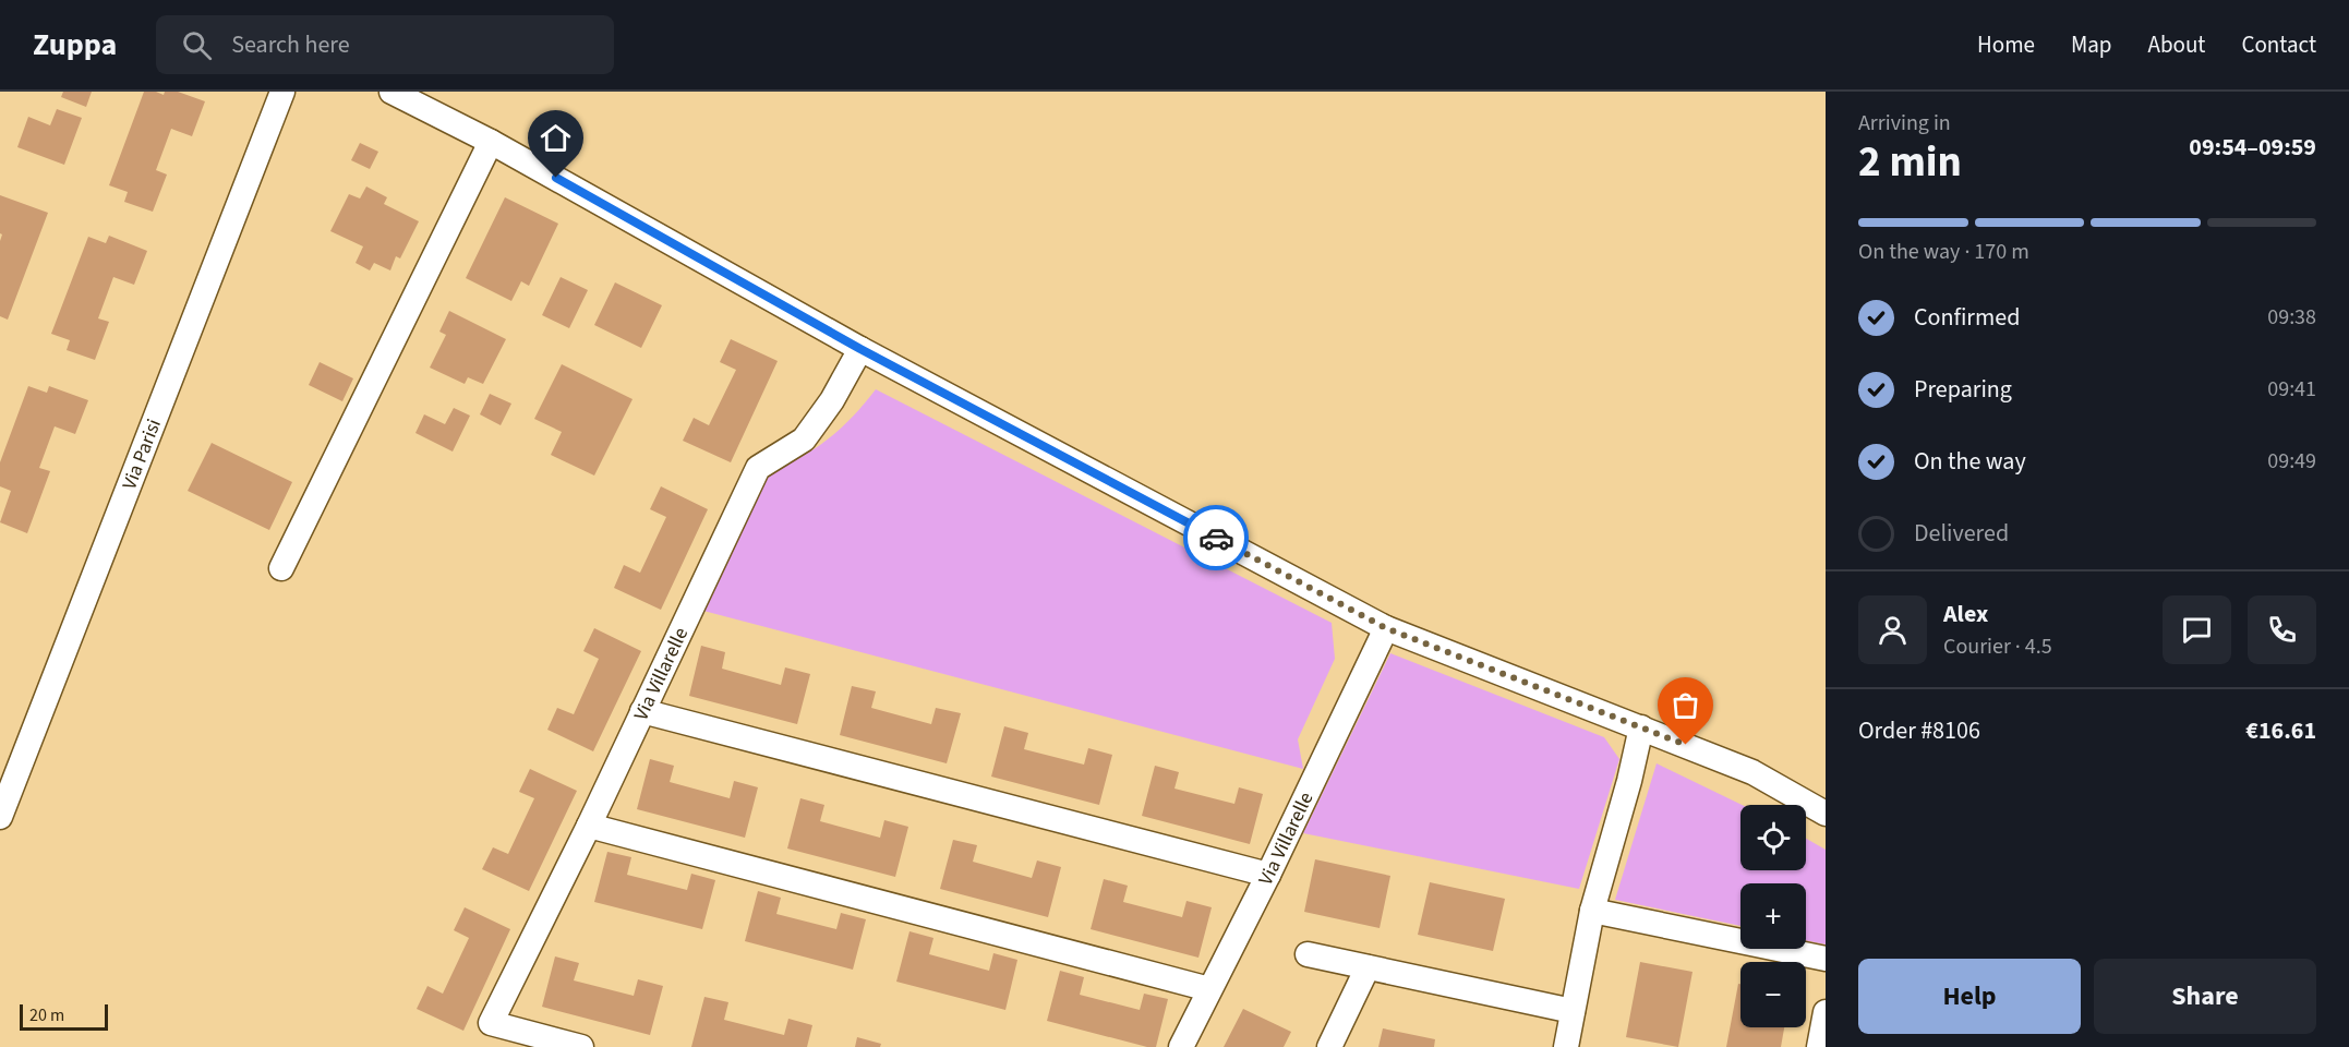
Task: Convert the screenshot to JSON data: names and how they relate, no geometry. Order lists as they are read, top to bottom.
{
  "streets": {
    "street": ["Via Parisi", "Via Villarelle"]
  },
  "scale_bar": "20 m",
  "page": {
    "header": "Zuppa",
    "search": "Search here",
    "nav": [
      "Home",
      "Map",
      "About",
      "Contact"
    ],
    "heading": ["2 min", "Arriving in", "09:54–09:59"],
    "panel": [
      "Alex",
      "Courier · 4.5",
      "Order #8106",
      "€16.61"
    ],
    "bar": "On the way · 170 m",
    "list": [
      ["Confirmed", "09:38"],
      ["Preparing", "09:41"],
      ["On the way", "09:49"],
      "Delivered"
    ],
    "map_buttons": ["+", "−"],
    "buttons": ["Help", "Share"],
    "scale": "20 m"
  }
}
